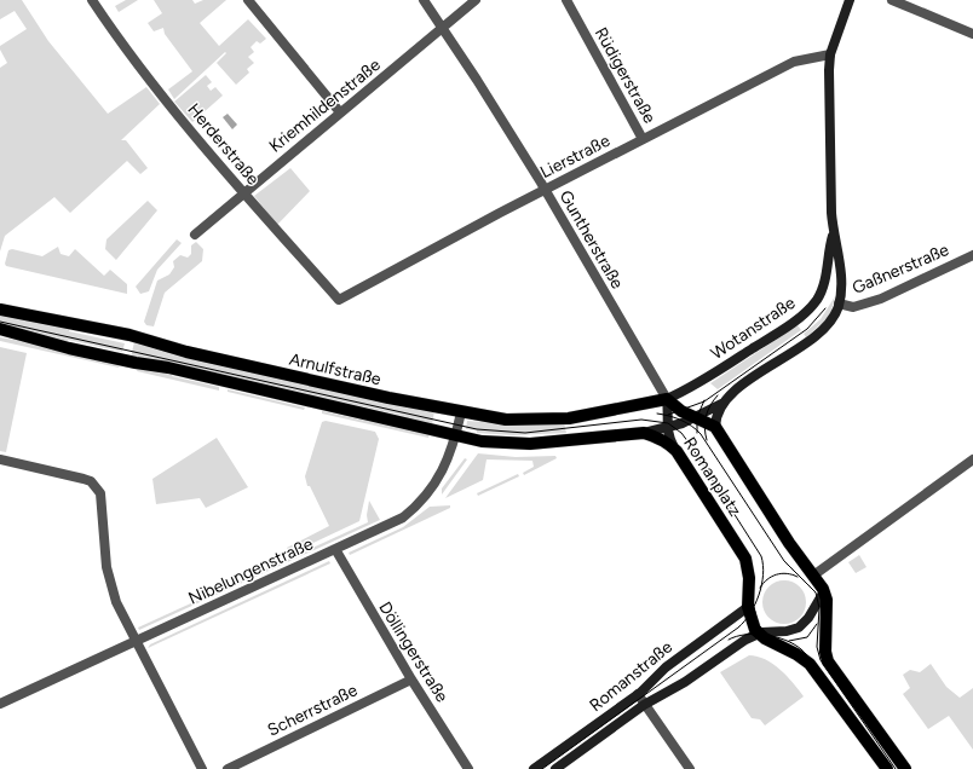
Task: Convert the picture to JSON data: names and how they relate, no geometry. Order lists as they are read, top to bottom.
{
  "streets": {
    "main road": [
      "Wotanstraße",
      "Arnulfstraße",
      "Romanplatz",
      "Romanstraße"
    ],
    "street": [
      "Rüdigerstraße",
      "Kriemhildenstraße",
      "Herderstraße",
      "Lierstraße",
      "Guntherstraße",
      "Gaßnerstraße",
      "Nibelungenstraße",
      "Döllingerstraße",
      "Scherrstraße"
    ]
  },
  "crossings": [
    ["Rüdigerstraße", "Lierstraße"],
    ["Kriemhildenstraße", "Herderstraße"],
    ["Kriemhildenstraße", "Guntherstraße"],
    ["Herderstraße", "Lierstraße"],
    ["Lierstraße", "Guntherstraße"],
    ["Lierstraße", "Wotanstraße"],
    ["Guntherstraße", "Wotanstraße"],
    ["Guntherstraße", "Arnulfstraße"],
    ["Guntherstraße", "Romanplatz"],
    ["Gaßnerstraße", "Wotanstraße"],
    ["Wotanstraße", "Arnulfstraße"],
    ["Wotanstraße", "Romanplatz"],
    ["Arnulfstraße", "Romanplatz"],
    ["Arnulfstraße", "Nibelungenstraße"],
    ["Romanplatz", "Romanstraße"],
    ["Nibelungenstraße", "Döllingerstraße"],
    ["Döllingerstraße", "Scherrstraße"]
  ]
}
